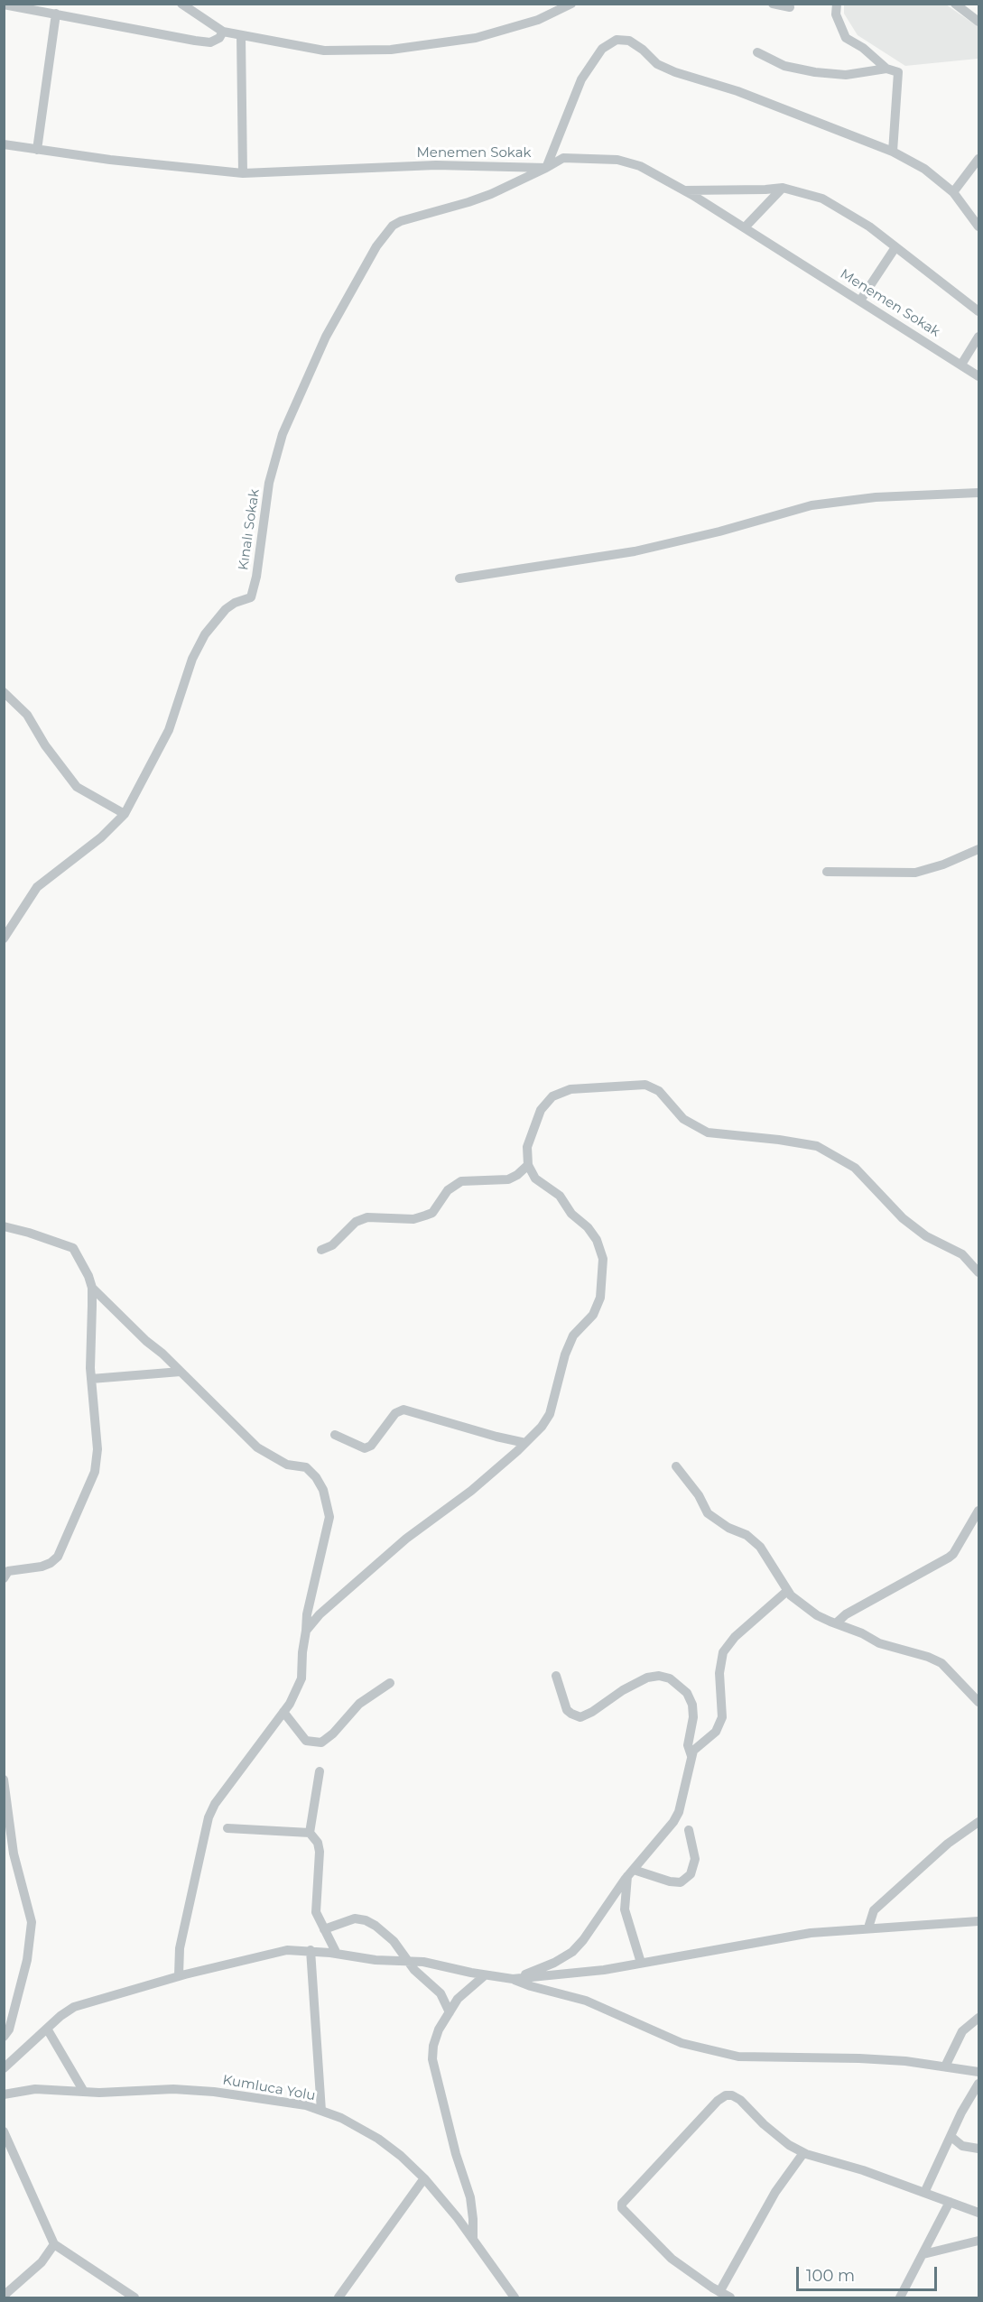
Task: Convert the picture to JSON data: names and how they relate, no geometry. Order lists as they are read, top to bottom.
{
  "streets": {
    "street": ["Menemen Sokak", "Kınalı Sokak", "Kumluca Yolu"]
  },
  "crossings": [
    ["Menemen Sokak", "Kınalı Sokak"]
  ],
  "scale_bar": "100 m"
}
